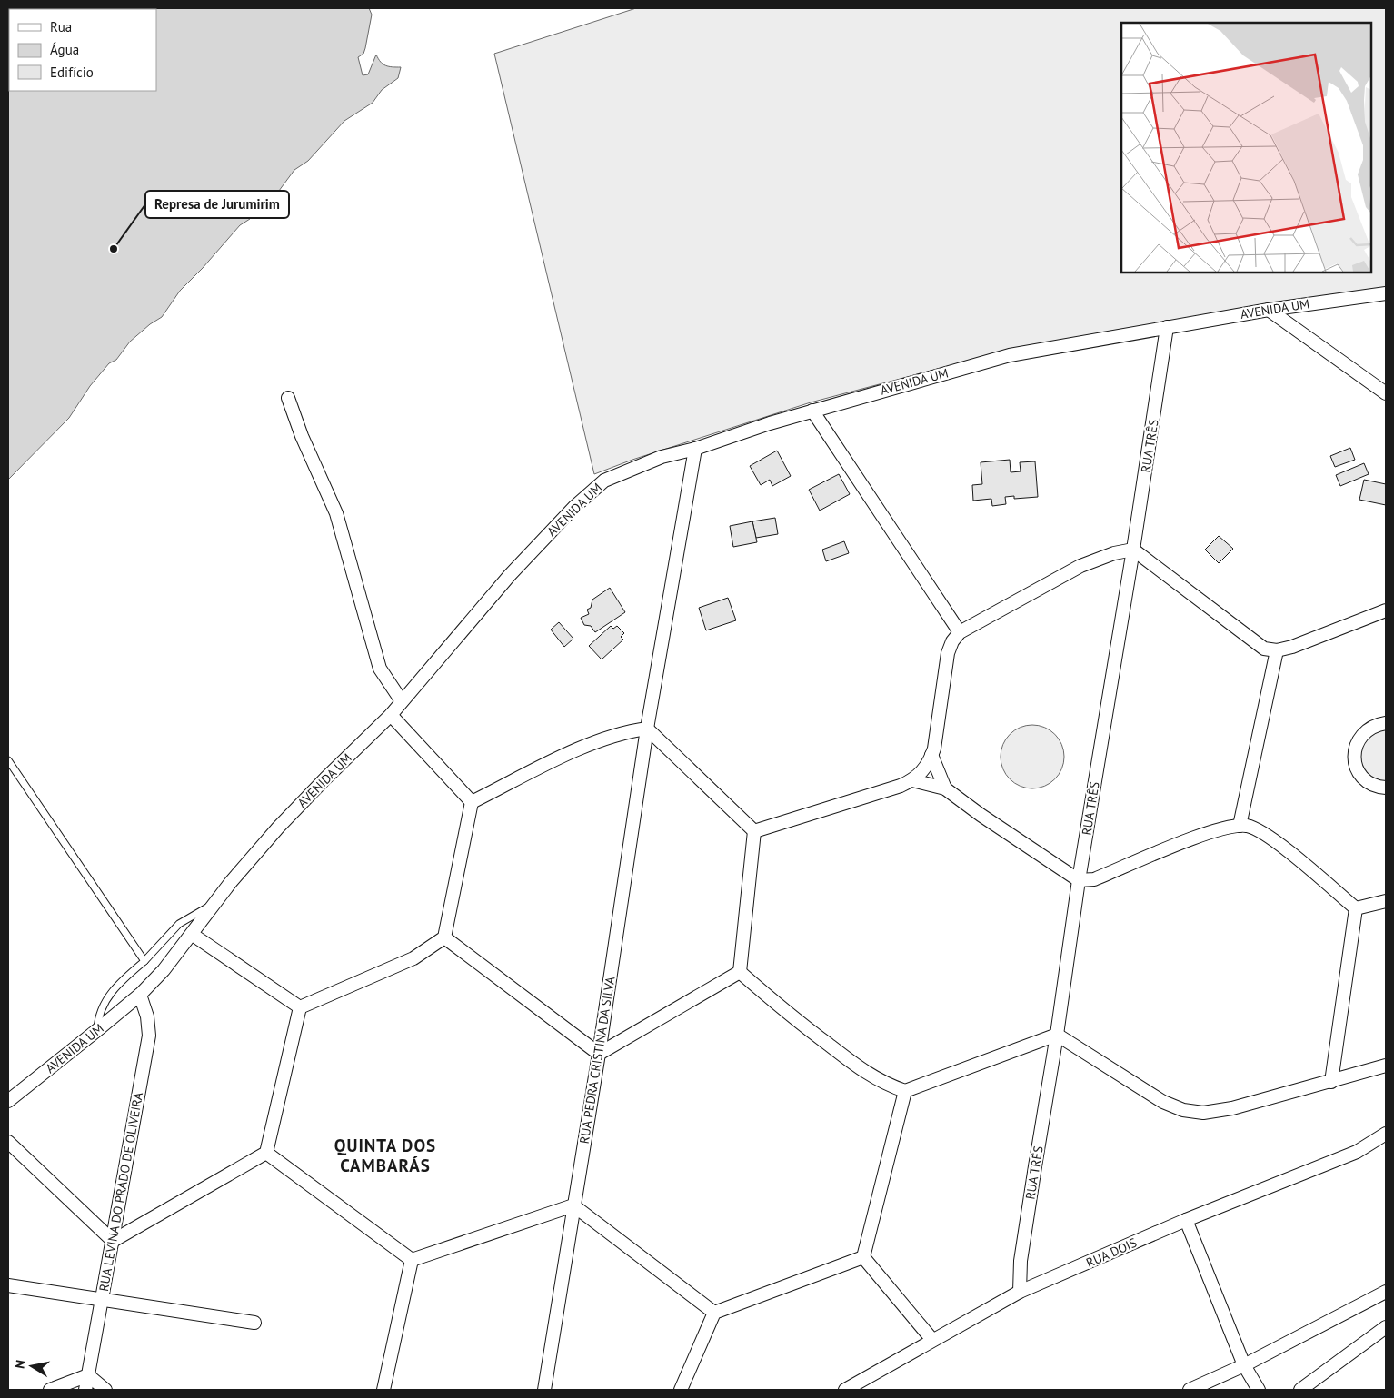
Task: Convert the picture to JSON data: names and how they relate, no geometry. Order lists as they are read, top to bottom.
{
  "streets": {
    "street": [
      "AVENIDA UM",
      "RUA TRÊS",
      "RUA PEDRA CRISTINA DA SILVA",
      "RUA LEVINA DO PRADO DE OLIVEIRA",
      "RUA DOIS"
    ]
  },
  "crossings": [
    ["AVENIDA UM", "RUA TRÊS"],
    ["AVENIDA UM", "RUA PEDRA CRISTINA DA SILVA"],
    ["AVENIDA UM", "RUA LEVINA DO PRADO DE OLIVEIRA"],
    ["RUA TRÊS", "RUA DOIS"]
  ],
  "districts": ["QUINTA DOS CAMBARÁS"],
  "places": ["Represa de Jurumirim"],
  "legend": ["Rua", "Água", "Edifício"],
  "north": "left"
}
